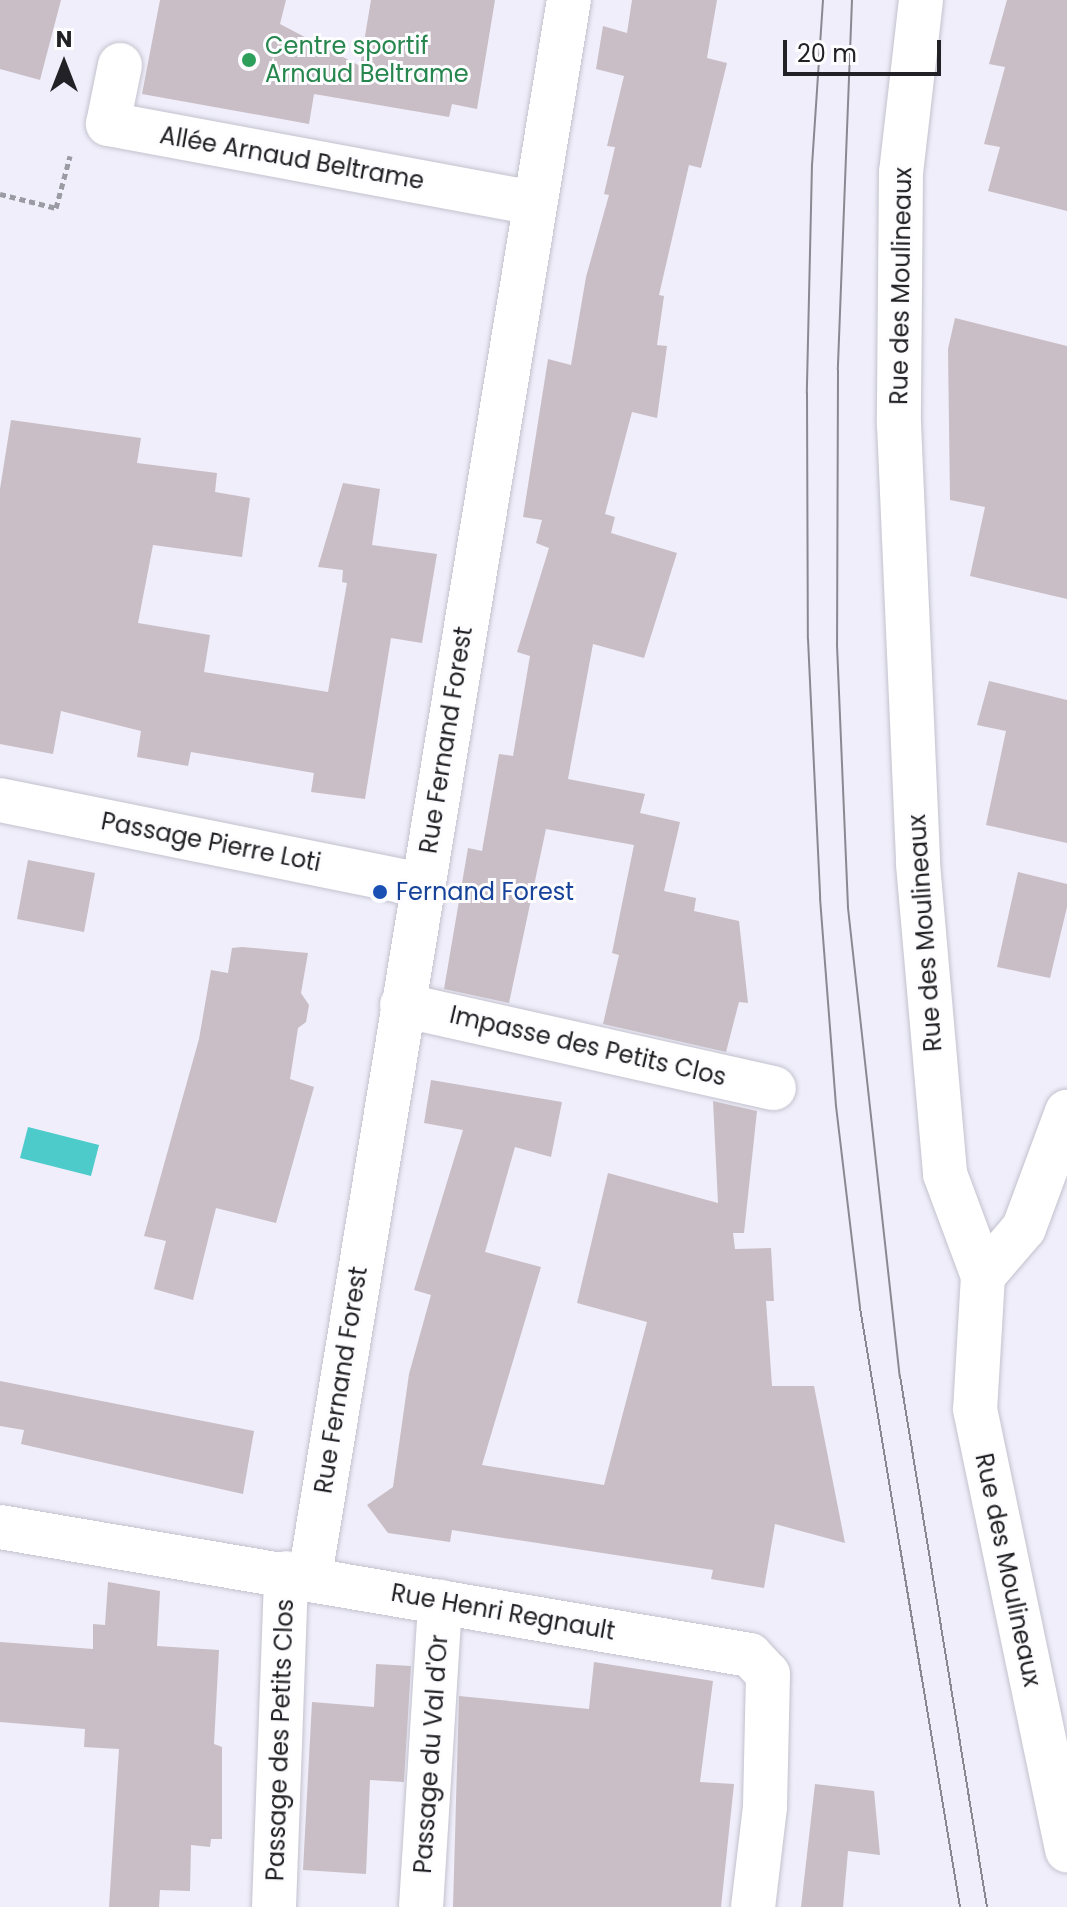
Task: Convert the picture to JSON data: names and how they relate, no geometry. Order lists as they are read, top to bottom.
{
  "streets": {
    "street": [
      "Allée Arnaud Beltrame",
      "Rue des Moulineaux",
      "Rue Fernand Forest",
      "Passage Pierre Loti",
      "Impasse des Petits Clos",
      "Rue Henri Regnault",
      "Passage des Petits Clos",
      "Passage du Val d'Or"
    ]
  },
  "crossings": [
    ["Allée Arnaud Beltrame", "Rue Fernand Forest"],
    ["Rue Fernand Forest", "Passage Pierre Loti"],
    ["Rue Fernand Forest", "Impasse des Petits Clos"],
    ["Rue Fernand Forest", "Rue Henri Regnault"],
    ["Rue Fernand Forest", "Passage des Petits Clos"],
    ["Rue Henri Regnault", "Passage des Petits Clos"],
    ["Rue Henri Regnault", "Passage du Val d'Or"]
  ],
  "places": ["Centre sportif Arnaud Beltrame", "Fernand Forest"],
  "scale_bar": "20 m",
  "north": "top"
}
